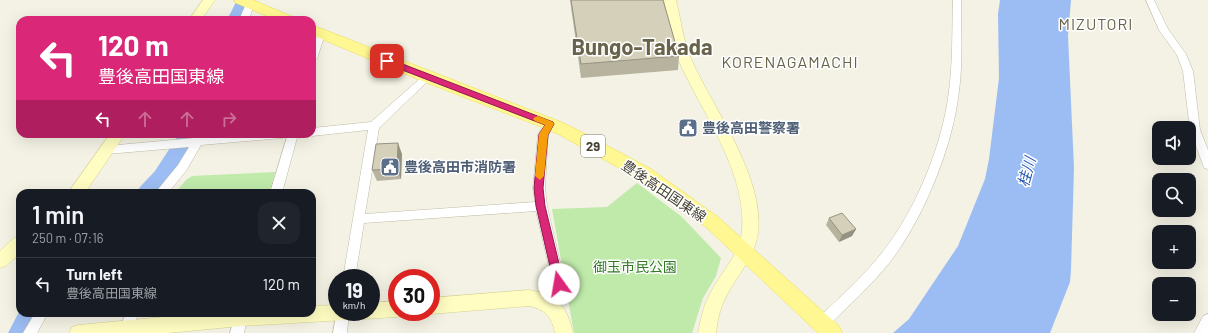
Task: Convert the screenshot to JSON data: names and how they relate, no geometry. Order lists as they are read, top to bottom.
{
  "streets": {
    "main road": ["29", "豊後高田国東線"]
  },
  "districts": ["MIZUTORI", "Bungo-Takada", "KORENAGAMACHI"],
  "water": ["桂川"],
  "parks": ["御玉市民公園"],
  "places": {
    "public building": ["豊後高田警察署", "豊後高田市消防署"]
  },
  "page": {
    "turn": ["120 m", "豊後高田国東線"],
    "map_buttons": ["+", "−"],
    "heading": ["1 min", "250 m · 07:16"],
    "list": [
      {
        "name": "Turn left",
        "note": "豊後高田国東線",
        "value": "120 m"
      }
    ],
    "speed": "19 km/h",
    "limit": "30"
  }
}
